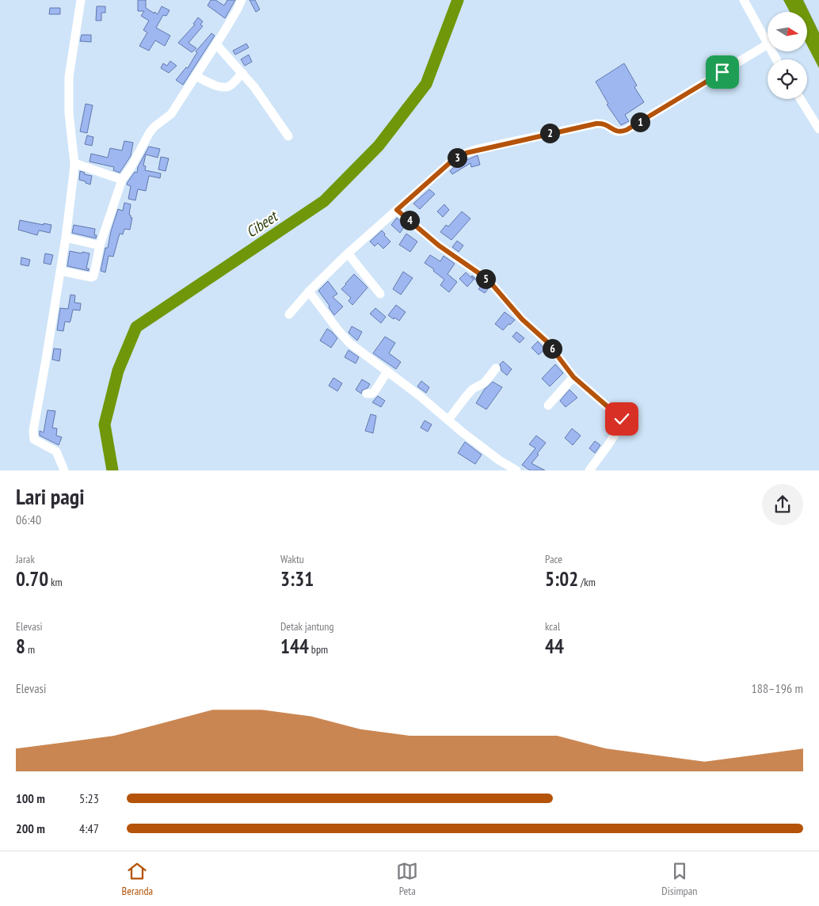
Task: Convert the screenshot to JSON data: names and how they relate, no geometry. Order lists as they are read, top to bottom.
{
  "water": ["Cibeet"],
  "north": "right",
  "page": {
    "pins": [
      "1",
      "2",
      "3",
      "4",
      "5",
      "6"
    ],
    "heading": ["Lari pagi", "06:40"],
    "stats": [
      ["Jarak", "0.70 km"],
      ["Waktu", "3:31"],
      ["Pace", "5:02 /km"],
      ["Elevasi", "8 m"],
      ["Detak jantung", "144 bpm"],
      ["kcal", "44"]
    ],
    "chart": ["Elevasi", "188–196 m"],
    "list": [
      {
        "name": "100 m",
        "note": "5:23"
      },
      {
        "name": "200 m",
        "note": "4:47"
      }
    ],
    "tabs": ["Beranda", "Peta", "Disimpan"]
  }
}
